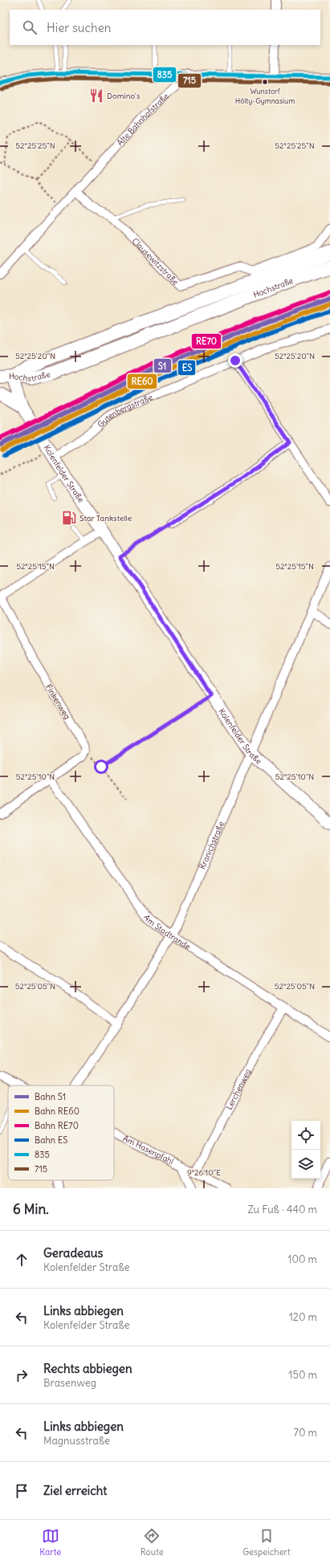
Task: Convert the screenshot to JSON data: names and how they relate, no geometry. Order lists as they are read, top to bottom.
{
  "streets": {
    "main road": ["Hochstraße", "Kolenfelder Straße"],
    "street": [
      "Alte Bahnhofstraße",
      "Clausewitzstraße",
      "Gutenbergstraße",
      "Finkenweg",
      "Kranichstraße",
      "Am Stadtrande",
      "Lerchenweg",
      "Am Hasenpfahl"
    ]
  },
  "crossings": [
    ["Alte Bahnhofstraße", "Clausewitzstraße"],
    ["Hochstraße", "Kolenfelder Straße"],
    ["Gutenbergstraße", "Kolenfelder Straße"],
    ["Kolenfelder Straße", "Kranichstraße"],
    ["Kranichstraße", "Am Stadtrande"],
    ["Am Stadtrande", "Lerchenweg"],
    ["Lerchenweg", "Am Hasenpfahl"]
  ],
  "places": {
    "other": ["Wunstorf Hölty-Gymnasium"],
    "restaurant": ["Domino's"],
    "fuel station": ["Star Tankstelle"]
  },
  "lines": [
    "transit line 835",
    "transit line 715",
    "rail line RE70",
    "rail line S1",
    "rail line RE60",
    "rail line ES"
  ],
  "legend": [
    "Bahn S1",
    "Bahn RE60",
    "Bahn RE70",
    "Bahn ES",
    "835",
    "715"
  ],
  "page": {
    "search": "Hier suchen",
    "heading": ["6 Min.", "Zu Fuß · 440 m"],
    "list": [
      ["Geradeaus", "Kolenfelder Straße", "100 m"],
      ["Links abbiegen", "Kolenfelder Straße", "120 m"],
      ["Rechts abbiegen", "Brasenweg", "150 m"],
      ["Links abbiegen", "Magnusstraße", "70 m"],
      "Ziel erreicht"
    ],
    "nav": ["Karte", "Route", "Gespeichert"]
  },
  "coordinates": [
    "52°25'25\"N",
    "52°25'20\"N",
    "52°25'15\"N",
    "52°25'10\"N",
    "52°25'05\"N",
    "9°26'10\"E"
  ]
}
